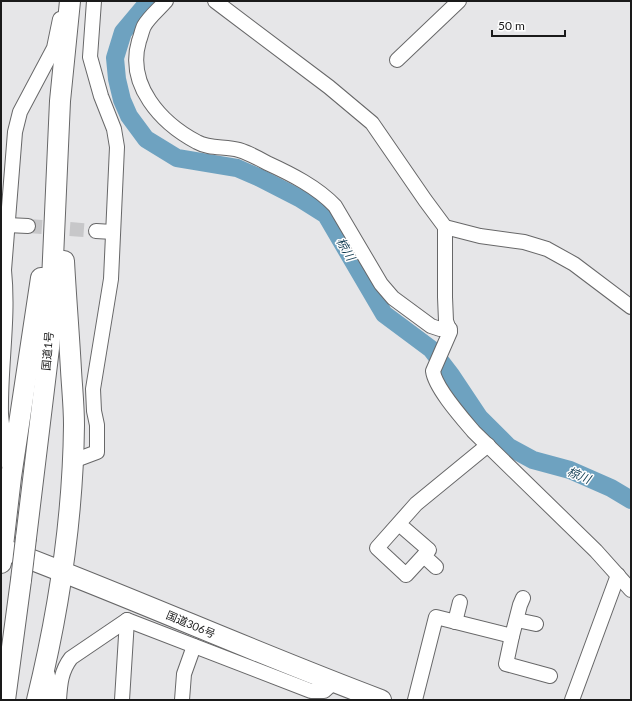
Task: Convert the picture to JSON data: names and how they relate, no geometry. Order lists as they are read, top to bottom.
{
  "streets": {
    "highway": ["国道1号", "国道306号"]
  },
  "water": ["椋川"],
  "scale_bar": "50 m"
}
